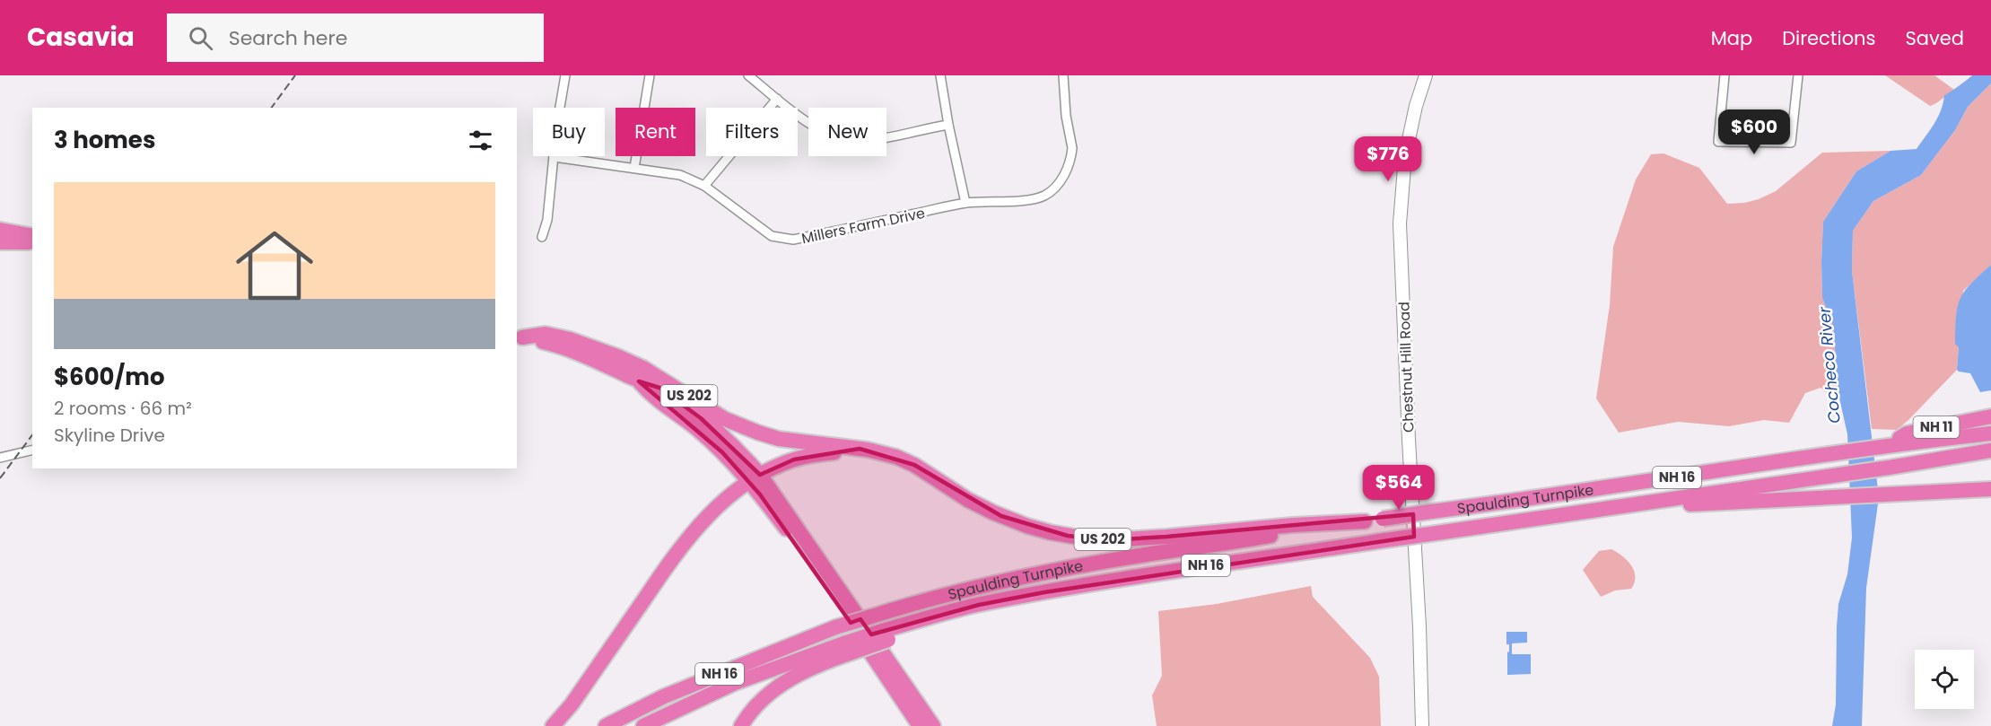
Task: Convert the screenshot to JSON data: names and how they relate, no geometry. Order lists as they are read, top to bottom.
{
  "streets": {
    "highway": [
      "US 202",
      "NH 11",
      "NH 16",
      "Spaulding Turnpike"
    ],
    "street": ["Millers Farm Drive", "Chestnut Hill Road"]
  },
  "crossings": [
    ["US 202", "Spaulding Turnpike"],
    ["NH 11", "Spaulding Turnpike"]
  ],
  "water": ["Cocheco River"],
  "page": {
    "header": "Casavia",
    "search": "Search here",
    "nav": ["Map", "Directions", "Saved"],
    "chip": [
      "Buy",
      "Rent",
      "Filters",
      "New"
    ],
    "heading": "3 homes",
    "price": ["$600", "$776", "$564"],
    "list": [
      {
        "name": "$600/mo",
        "note": "2 rooms · 66 m² · Skyline Drive"
      }
    ]
  }
}
